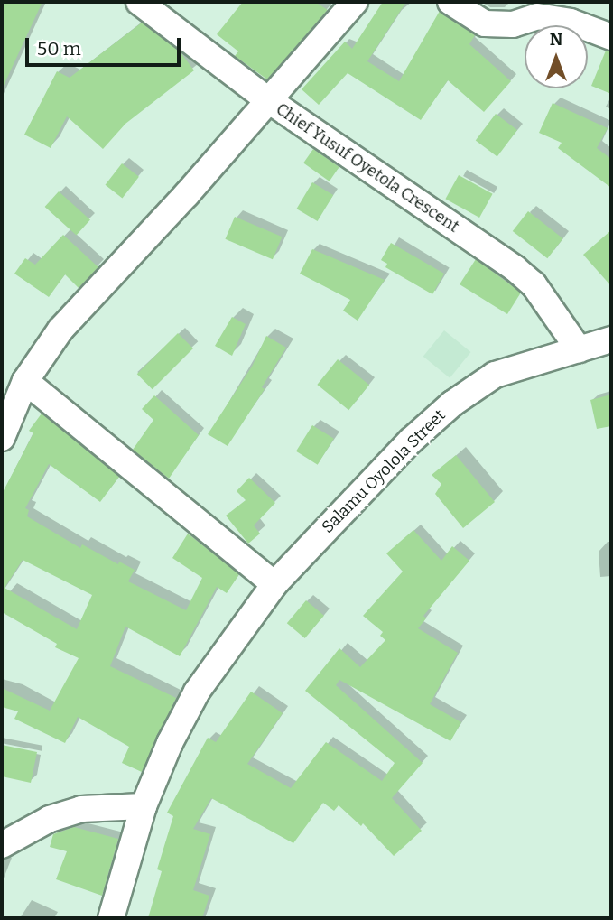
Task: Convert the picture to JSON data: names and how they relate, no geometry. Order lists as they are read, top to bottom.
{
  "streets": {
    "street": ["Chief Yusuf Oyetola Crescent", "Salamu Oyolola Street"]
  },
  "crossings": [
    ["Chief Yusuf Oyetola Crescent", "Salamu Oyolola Street"]
  ],
  "scale_bar": "50 m",
  "north": "top"
}
